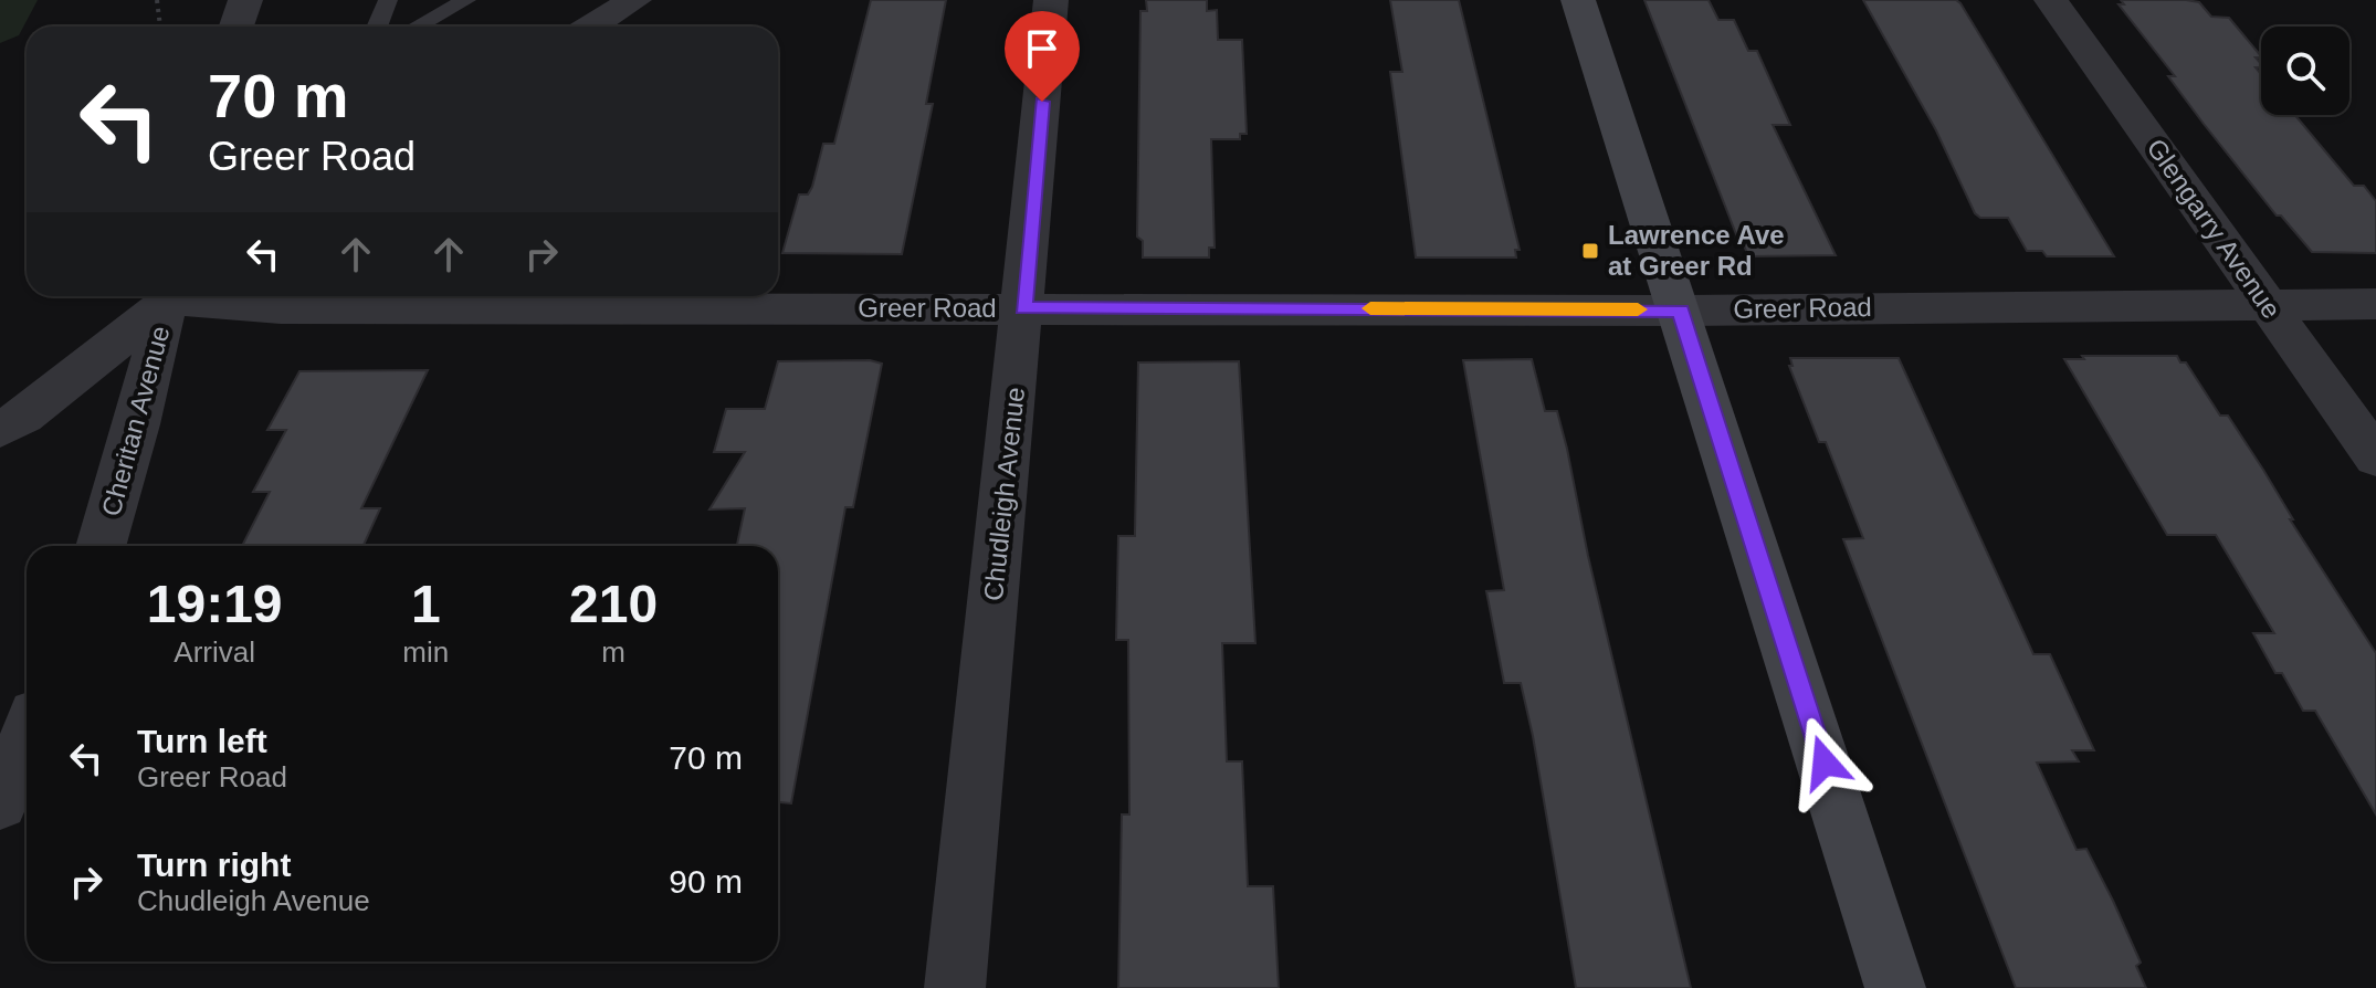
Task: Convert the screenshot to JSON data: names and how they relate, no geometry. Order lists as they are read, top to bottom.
{
  "streets": {
    "street": [
      "Glengarry Avenue",
      "Greer Road",
      "Cheritan Avenue",
      "Chudleigh Avenue"
    ]
  },
  "crossings": [
    ["Glengarry Avenue", "Greer Road"],
    ["Greer Road", "Chudleigh Avenue"]
  ],
  "places": {
    "transit": ["Lawrence Ave at Greer Rd"]
  },
  "page": {
    "turn": ["70 m", "Greer Road"],
    "eta": [
      "19:19",
      "Arrival",
      "1",
      "min",
      "210",
      "m"
    ],
    "list": [
      {
        "name": "Turn left",
        "note": "Greer Road",
        "value": "70 m"
      },
      {
        "name": "Turn right",
        "note": "Chudleigh Avenue",
        "value": "90 m"
      }
    ]
  }
}
